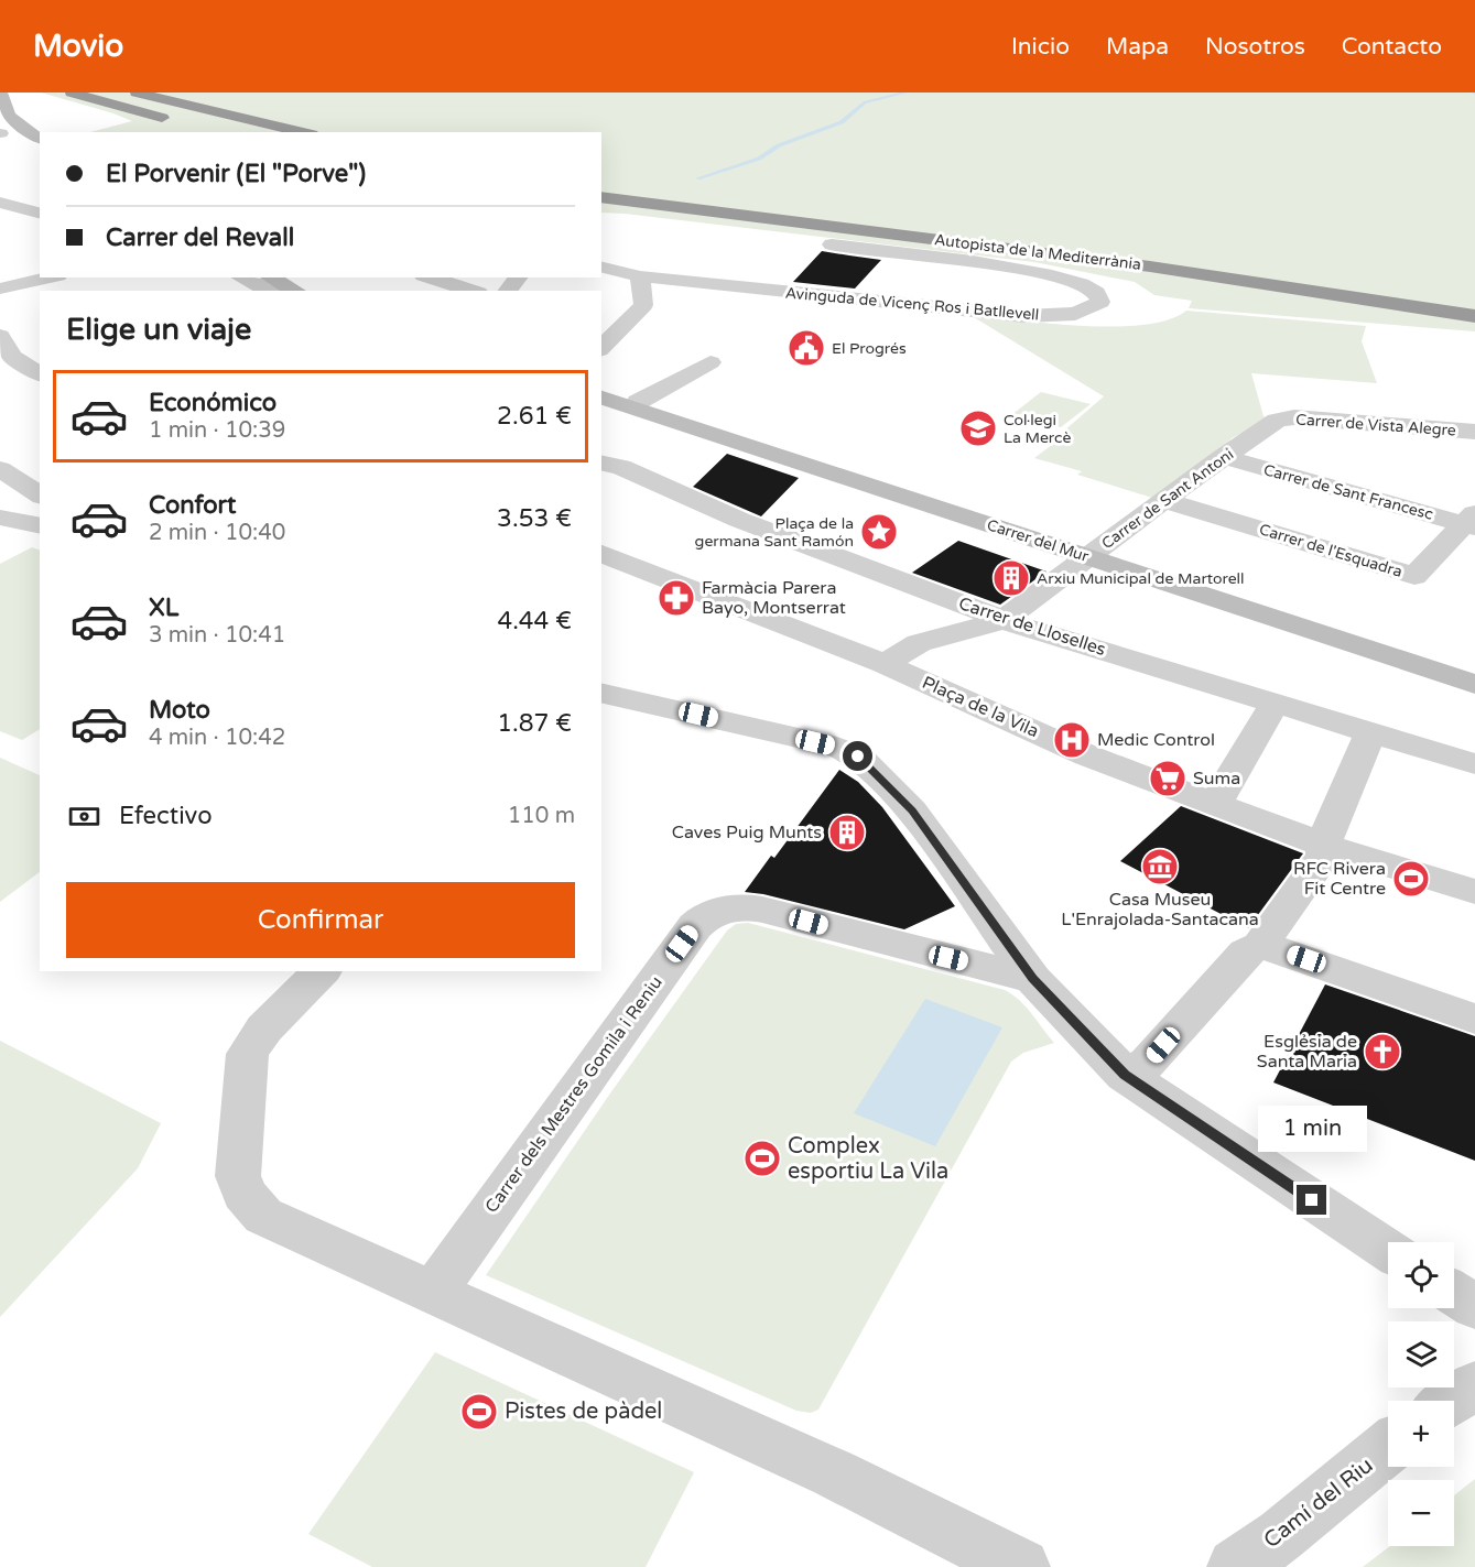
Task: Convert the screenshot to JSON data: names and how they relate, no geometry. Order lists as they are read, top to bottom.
{
  "streets": {
    "highway": ["Autopista de la Mediterrània"],
    "main road": ["Carrer del Mur"],
    "street": [
      "Avinguda de Vicenç Ros i Batllevell",
      "Carrer de Vista Alegre",
      "Carrer de Sant Francesc",
      "Carrer de Sant Antoni",
      "Carrer de l'Esquadra",
      "Carrer de Lloselles",
      "Plaça de la Vila",
      "Carrer dels Mestres Gomila i Reniu",
      "Camí del Riu"
    ]
  },
  "crossings": [
    ["Carrer de Vista Alegre", "Carrer de Sant Antoni"],
    ["Carrer de Sant Francesc", "Carrer de Sant Antoni"],
    ["Carrer de Sant Francesc", "Carrer de l'Esquadra"],
    ["Carrer de Sant Antoni", "Carrer del Mur"],
    ["Carrer de Sant Antoni", "Carrer de l'Esquadra"],
    ["Carrer de Sant Antoni", "Carrer de Lloselles"],
    ["Carrer de Sant Antoni", "Plaça de la Vila"]
  ],
  "places": {
    "public building": ["El Progrés"],
    "school or university": ["Col·legi La Mercè"],
    "place": ["Plaça de la germana Sant Ramón"],
    "building": ["Arxiu Municipal de Martorell", "Caves Puig Munts"],
    "pharmacy": ["Farmàcia Parera Bayo, Montserrat"],
    "hospital": ["Medic Control"],
    "supermarket": ["Suma"],
    "museum": ["Casa Museu L'Enrajolada-Santacana"],
    "sports": ["RFC Rivera Fit Centre", "Complex esportiu La Vila", "Pistes de pàdel"],
    "church": ["Església de Santa Maria"]
  },
  "page": {
    "header": "Movio",
    "nav": [
      "Inicio",
      "Mapa",
      "Nosotros",
      "Contacto"
    ],
    "banner": ["El Porvenir (El \"Porve\")", "Carrer del Revall"],
    "heading": "Elige un viaje",
    "list": [
      {
        "name": "Económico",
        "note": "1 min · 10:39",
        "value": "2.61 €"
      },
      {
        "name": "Confort",
        "note": "2 min · 10:40",
        "value": "3.53 €"
      },
      {
        "name": "XL",
        "note": "3 min · 10:41",
        "value": "4.44 €"
      },
      {
        "name": "Moto",
        "note": "4 min · 10:42",
        "value": "1.87 €"
      }
    ],
    "pay": ["Efectivo", "110 m"],
    "buttons": "Confirmar",
    "bubble": "1 min",
    "map_buttons": ["+", "−"]
  }
}
